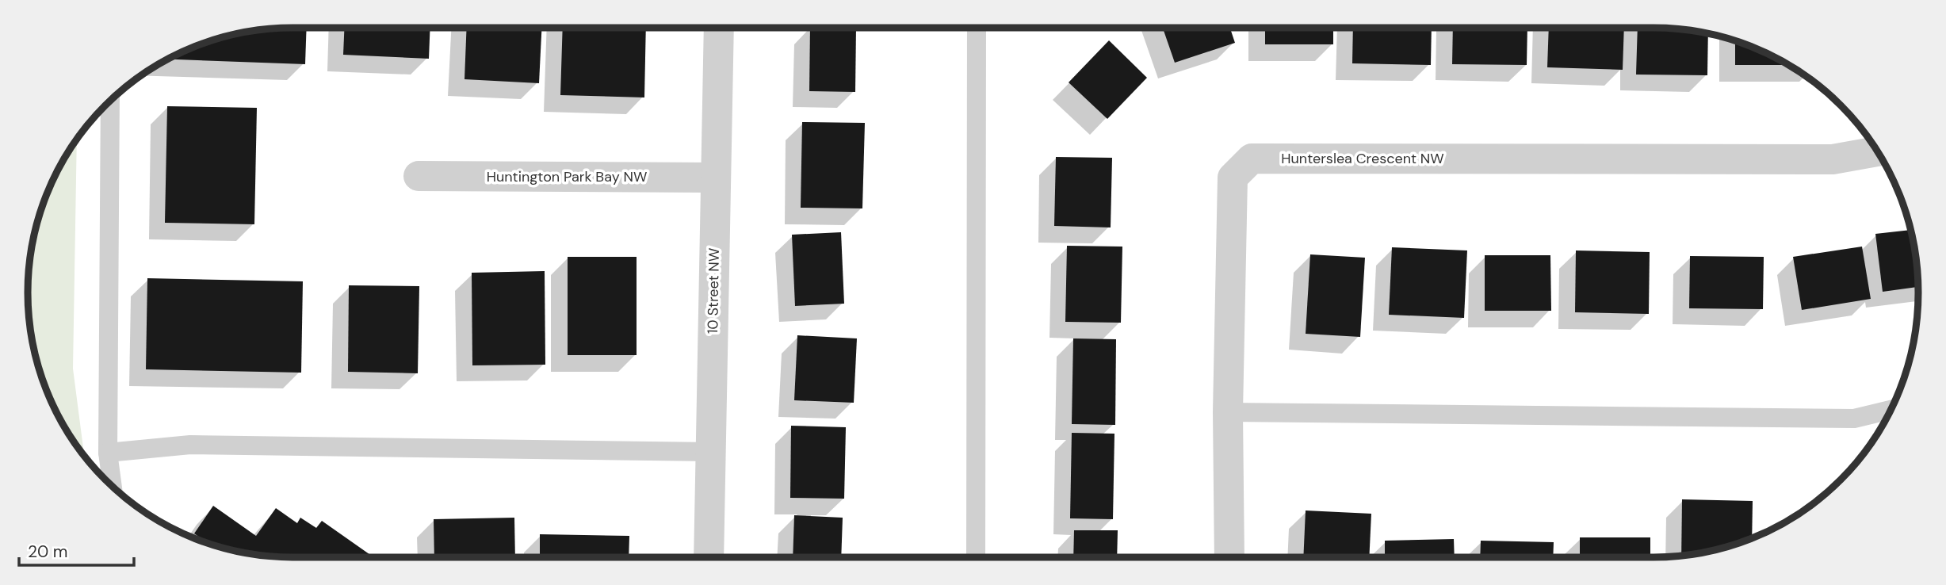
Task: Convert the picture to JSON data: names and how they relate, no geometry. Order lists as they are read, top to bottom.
{
  "streets": {
    "street": ["Hunterslea Crescent NW", "Huntington Park Bay NW", "10 Street NW"]
  },
  "crossings": [
    ["Huntington Park Bay NW", "10 Street NW"]
  ],
  "scale_bar": "20 m"
}
